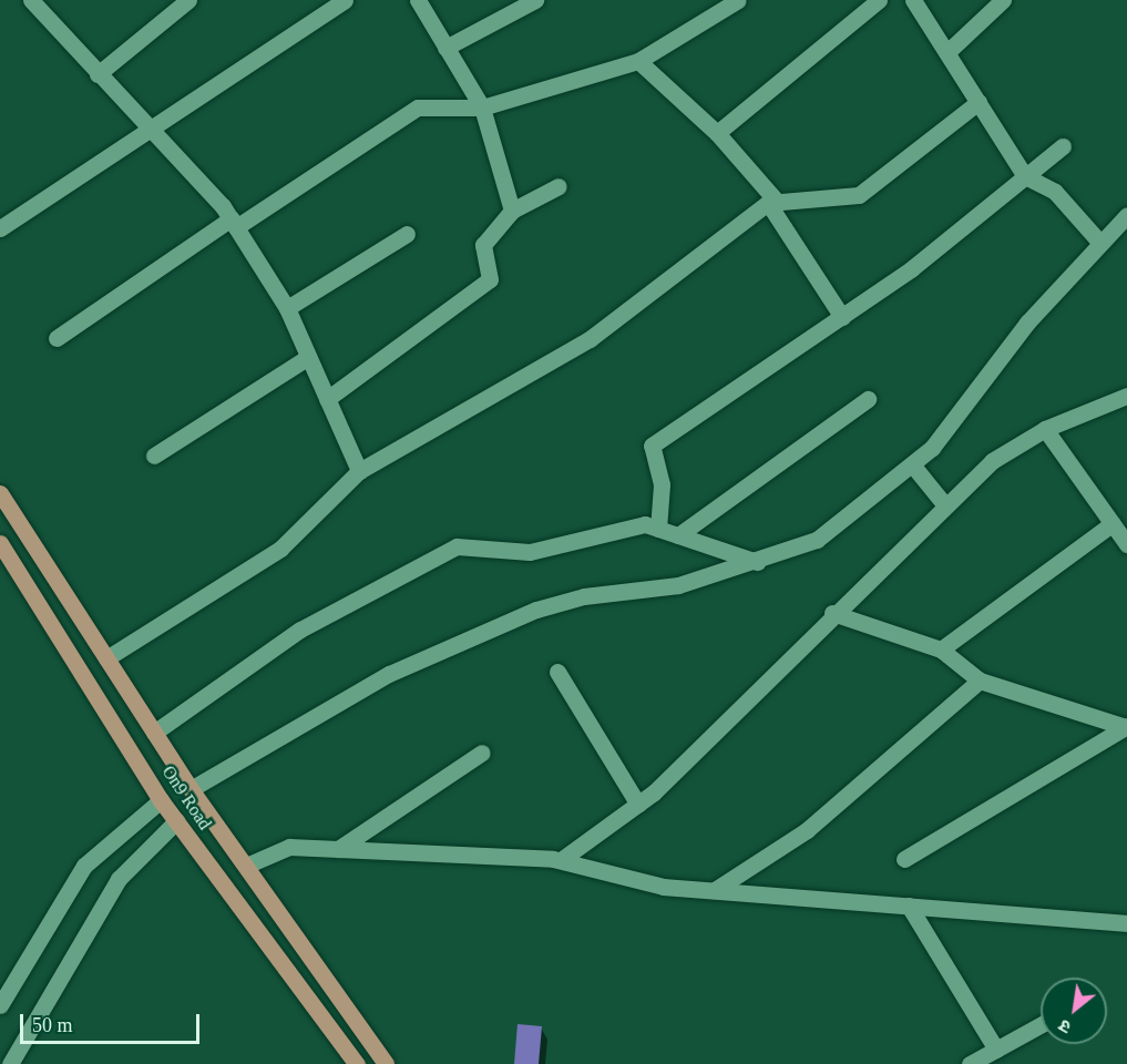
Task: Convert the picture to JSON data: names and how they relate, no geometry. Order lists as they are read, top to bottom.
{
  "streets": {
    "main road": ["On9 Road"]
  },
  "scale_bar": "50 m",
  "north": "bottom left"
}
